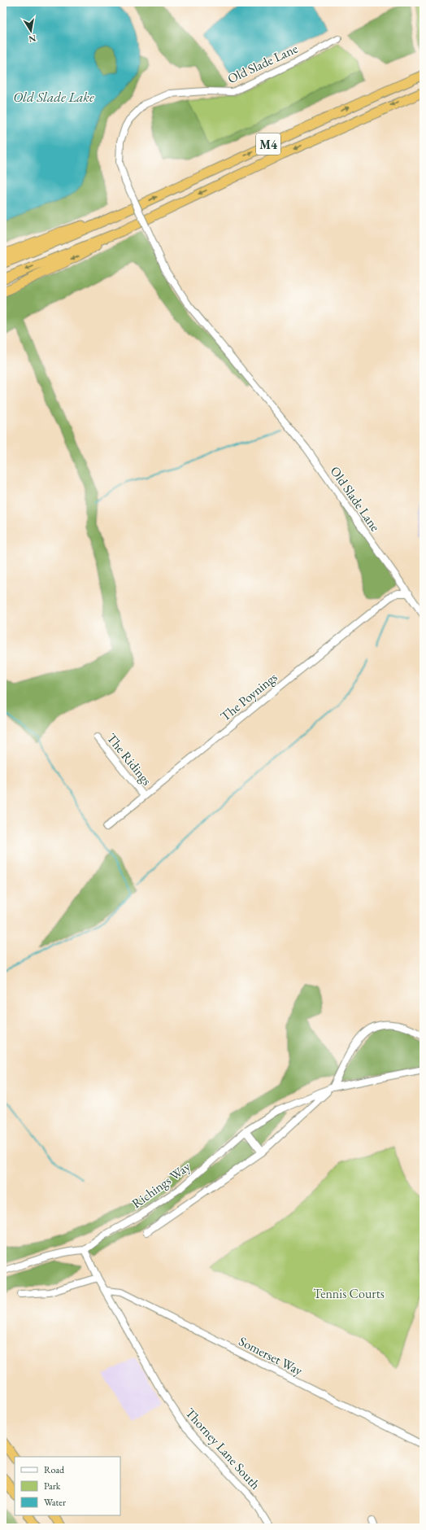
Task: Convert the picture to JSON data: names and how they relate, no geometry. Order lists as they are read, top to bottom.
{
  "streets": {
    "highway": ["M4"],
    "street": [
      "Old Slade Lane",
      "The Poynings",
      "The Ridings",
      "Richings Way",
      "Somerset Way",
      "Thorney Lane South"
    ]
  },
  "crossings": [
    ["Old Slade Lane", "The Poynings"],
    ["The Poynings", "The Ridings"],
    ["Richings Way", "Thorney Lane South"],
    ["Somerset Way", "Thorney Lane South"]
  ],
  "water": ["Old Slade Lake"],
  "parks": ["Tennis Courts"],
  "legend": ["Road", "Park", "Water"],
  "north": "bottom"
}
